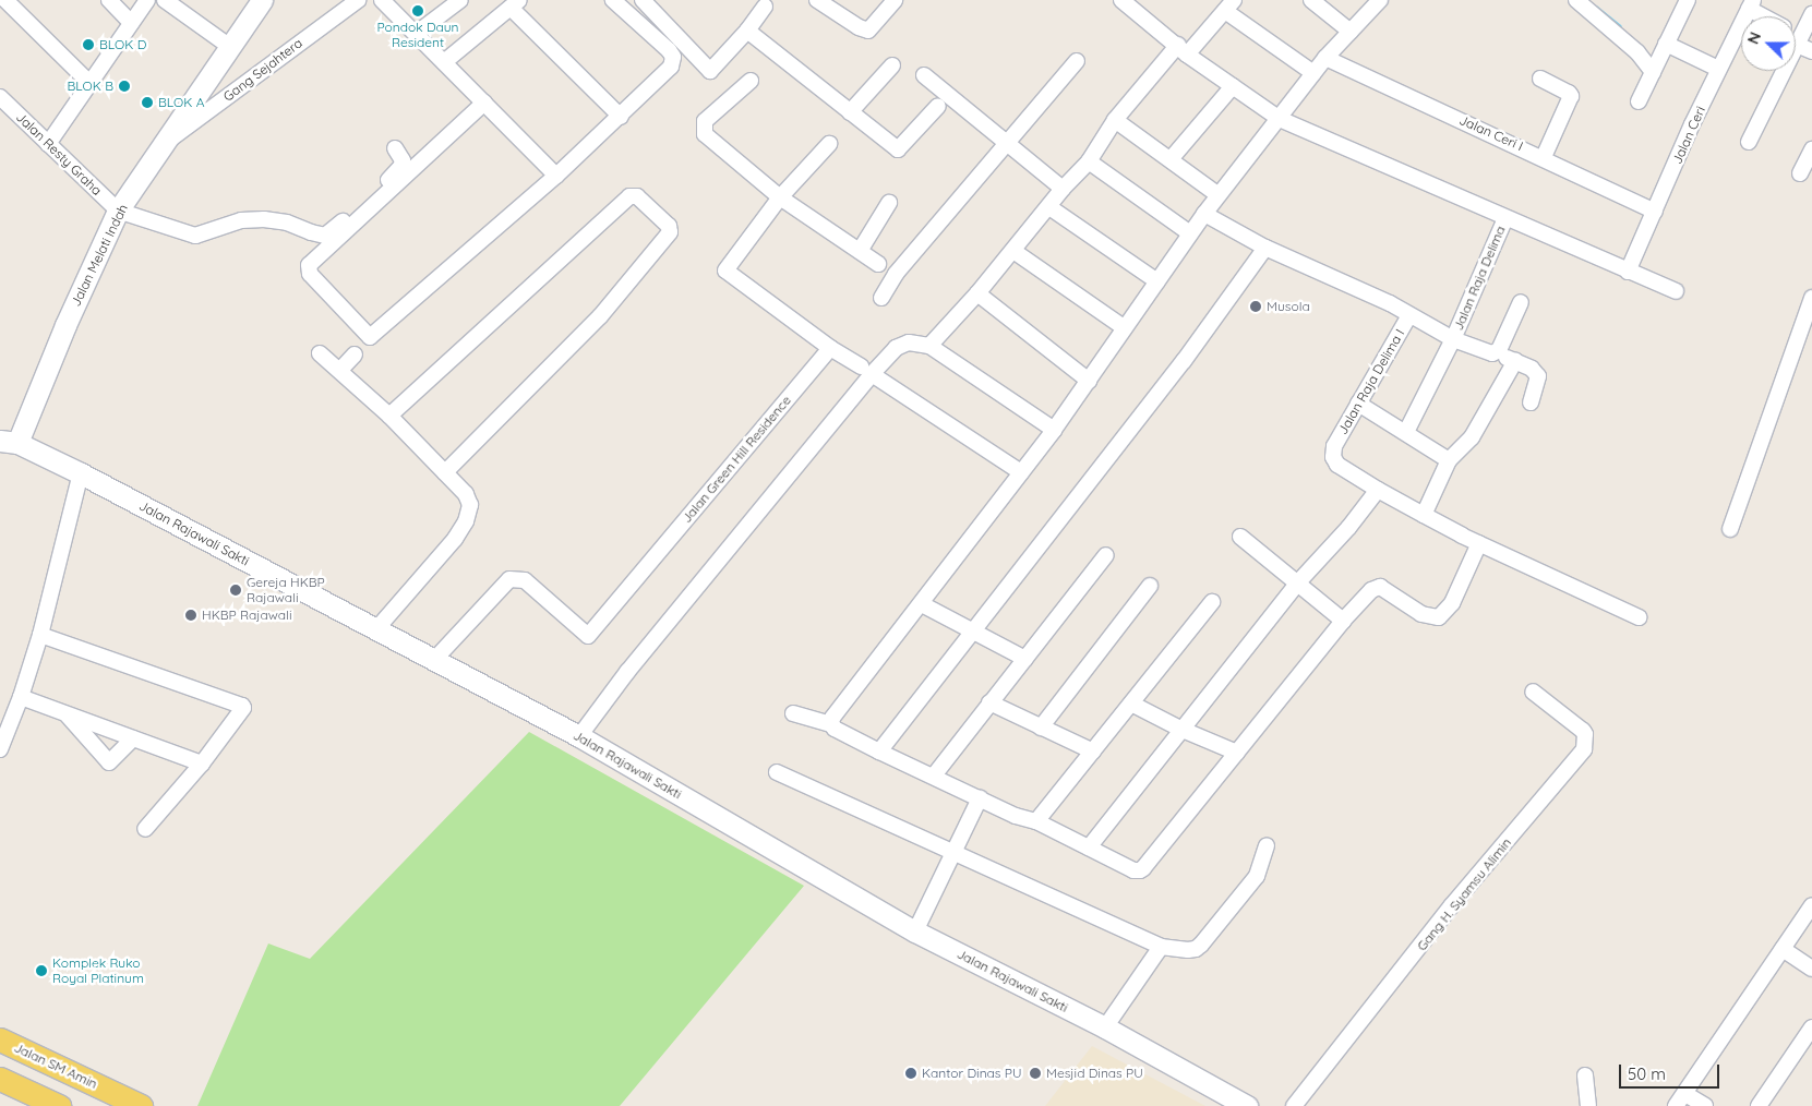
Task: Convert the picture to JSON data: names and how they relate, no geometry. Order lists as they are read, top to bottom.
{
  "streets": {
    "main road": ["Jalan SM Amin"],
    "street": [
      "Gang Sejahtera",
      "Jalan Ceri I",
      "Jalan Ceri",
      "Jalan Resty Graha",
      "Jalan Melati Indah",
      "Jalan Raja Delima",
      "Jalan Raja Delima I",
      "Jalan Green Hill Residence",
      "Jalan Rajawali Sakti",
      "Gang H. Syamsu Alimin"
    ]
  },
  "crossings": [
    ["Gang Sejahtera", "Jalan Melati Indah"],
    ["Jalan Ceri I", "Jalan Ceri"],
    ["Jalan Resty Graha", "Jalan Melati Indah"],
    ["Jalan Melati Indah", "Jalan Rajawali Sakti"],
    ["Jalan Green Hill Residence", "Jalan Rajawali Sakti"]
  ],
  "places": [
    "Pondok Daun Resident",
    "BLOK D",
    "BLOK B",
    "BLOK A",
    "Musola",
    "Gereja HKBP Rajawali",
    "HKBP Rajawali",
    "Komplek Ruko Royal Platinum",
    "Kantor Dinas PU",
    "Mesjid Dinas PU"
  ],
  "scale_bar": "50 m",
  "north": "left"
}
